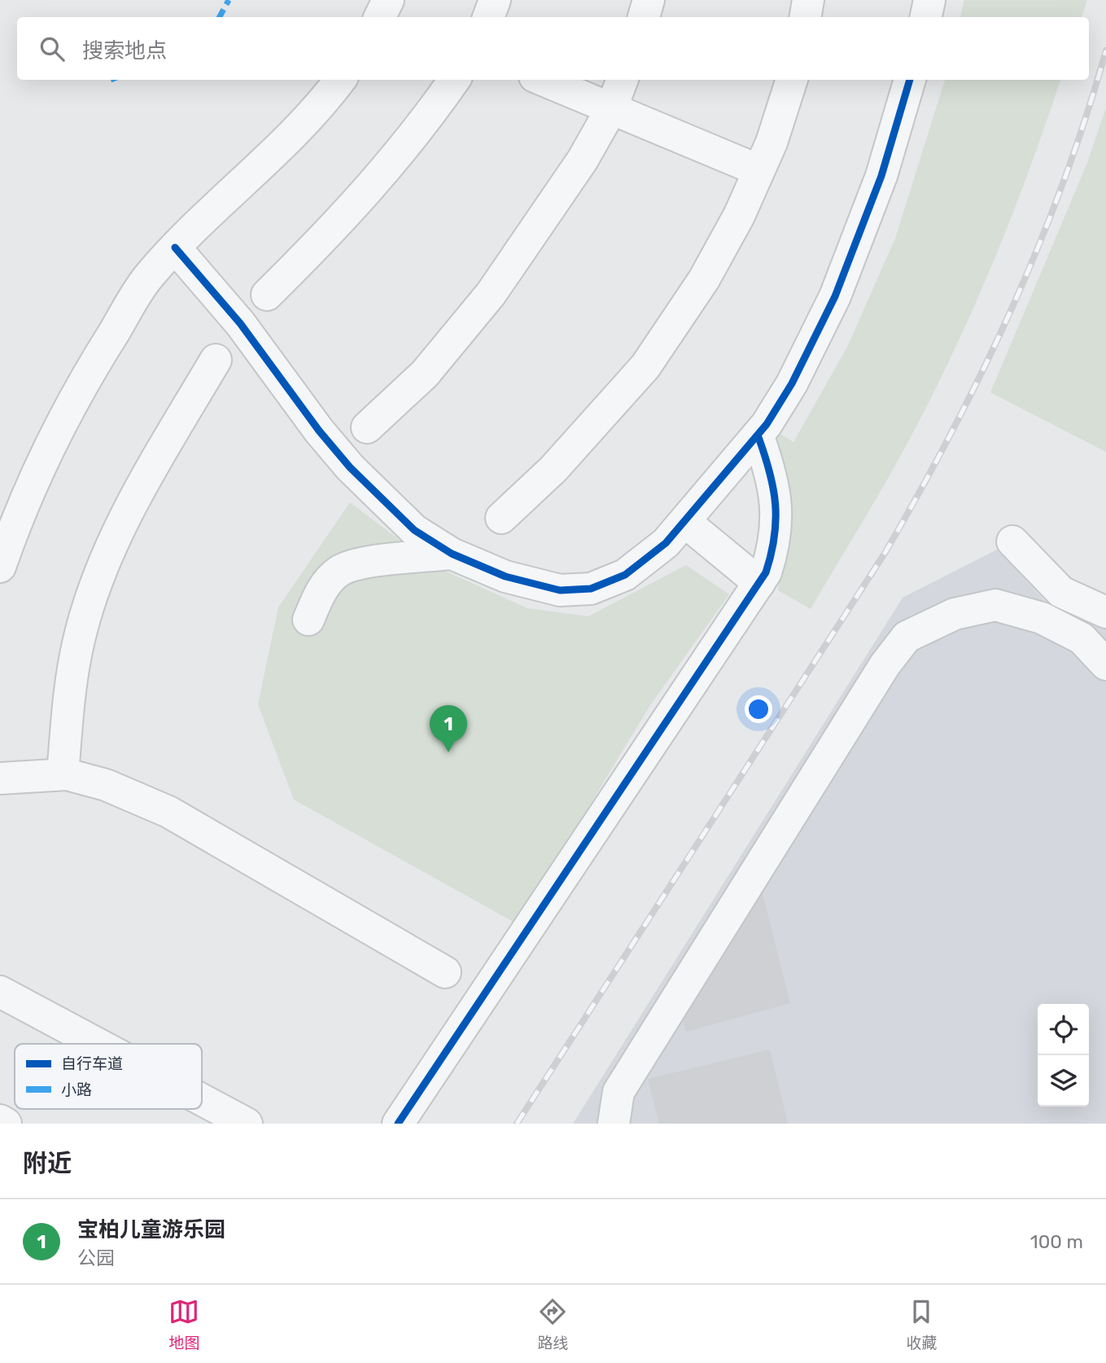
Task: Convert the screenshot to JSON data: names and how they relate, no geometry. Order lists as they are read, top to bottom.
{
  "legend": ["自行车道", "小路"],
  "page": {
    "search": "搜索地点",
    "pins": "1",
    "heading": "附近",
    "list": [
      {
        "mark": "1",
        "name": "宝柏儿童游乐园",
        "note": "公园",
        "value": "100 m"
      }
    ],
    "nav": ["地图", "路线", "收藏"]
  }
}
